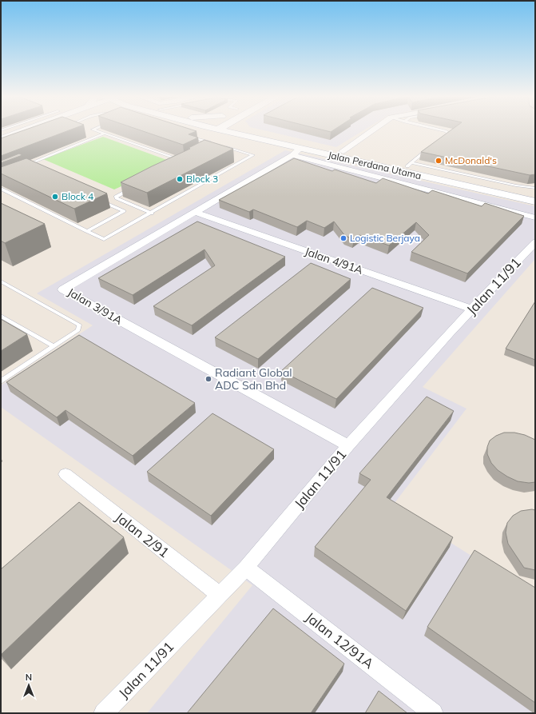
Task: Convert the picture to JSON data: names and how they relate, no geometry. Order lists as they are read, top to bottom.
{
  "streets": {
    "street": [
      "Jalan Perdana Utama",
      "Jalan 4/91A",
      "Jalan 11/91",
      "Jalan 3/91A",
      "Jalan 2/91",
      "Jalan 12/91A"
    ]
  },
  "crossings": [
    ["Jalan Perdana Utama", "Jalan 3/91A"],
    ["Jalan 4/91A", "Jalan 11/91"],
    ["Jalan 4/91A", "Jalan 3/91A"],
    ["Jalan 11/91", "Jalan 3/91A"],
    ["Jalan 11/91", "Jalan 2/91"],
    ["Jalan 11/91", "Jalan 12/91A"]
  ],
  "places": [
    "McDonald's",
    "Block 3",
    "Block 4",
    "Logistic Berjaya",
    "Radiant Global ADC Sdn Bhd"
  ],
  "north": "top"
}
